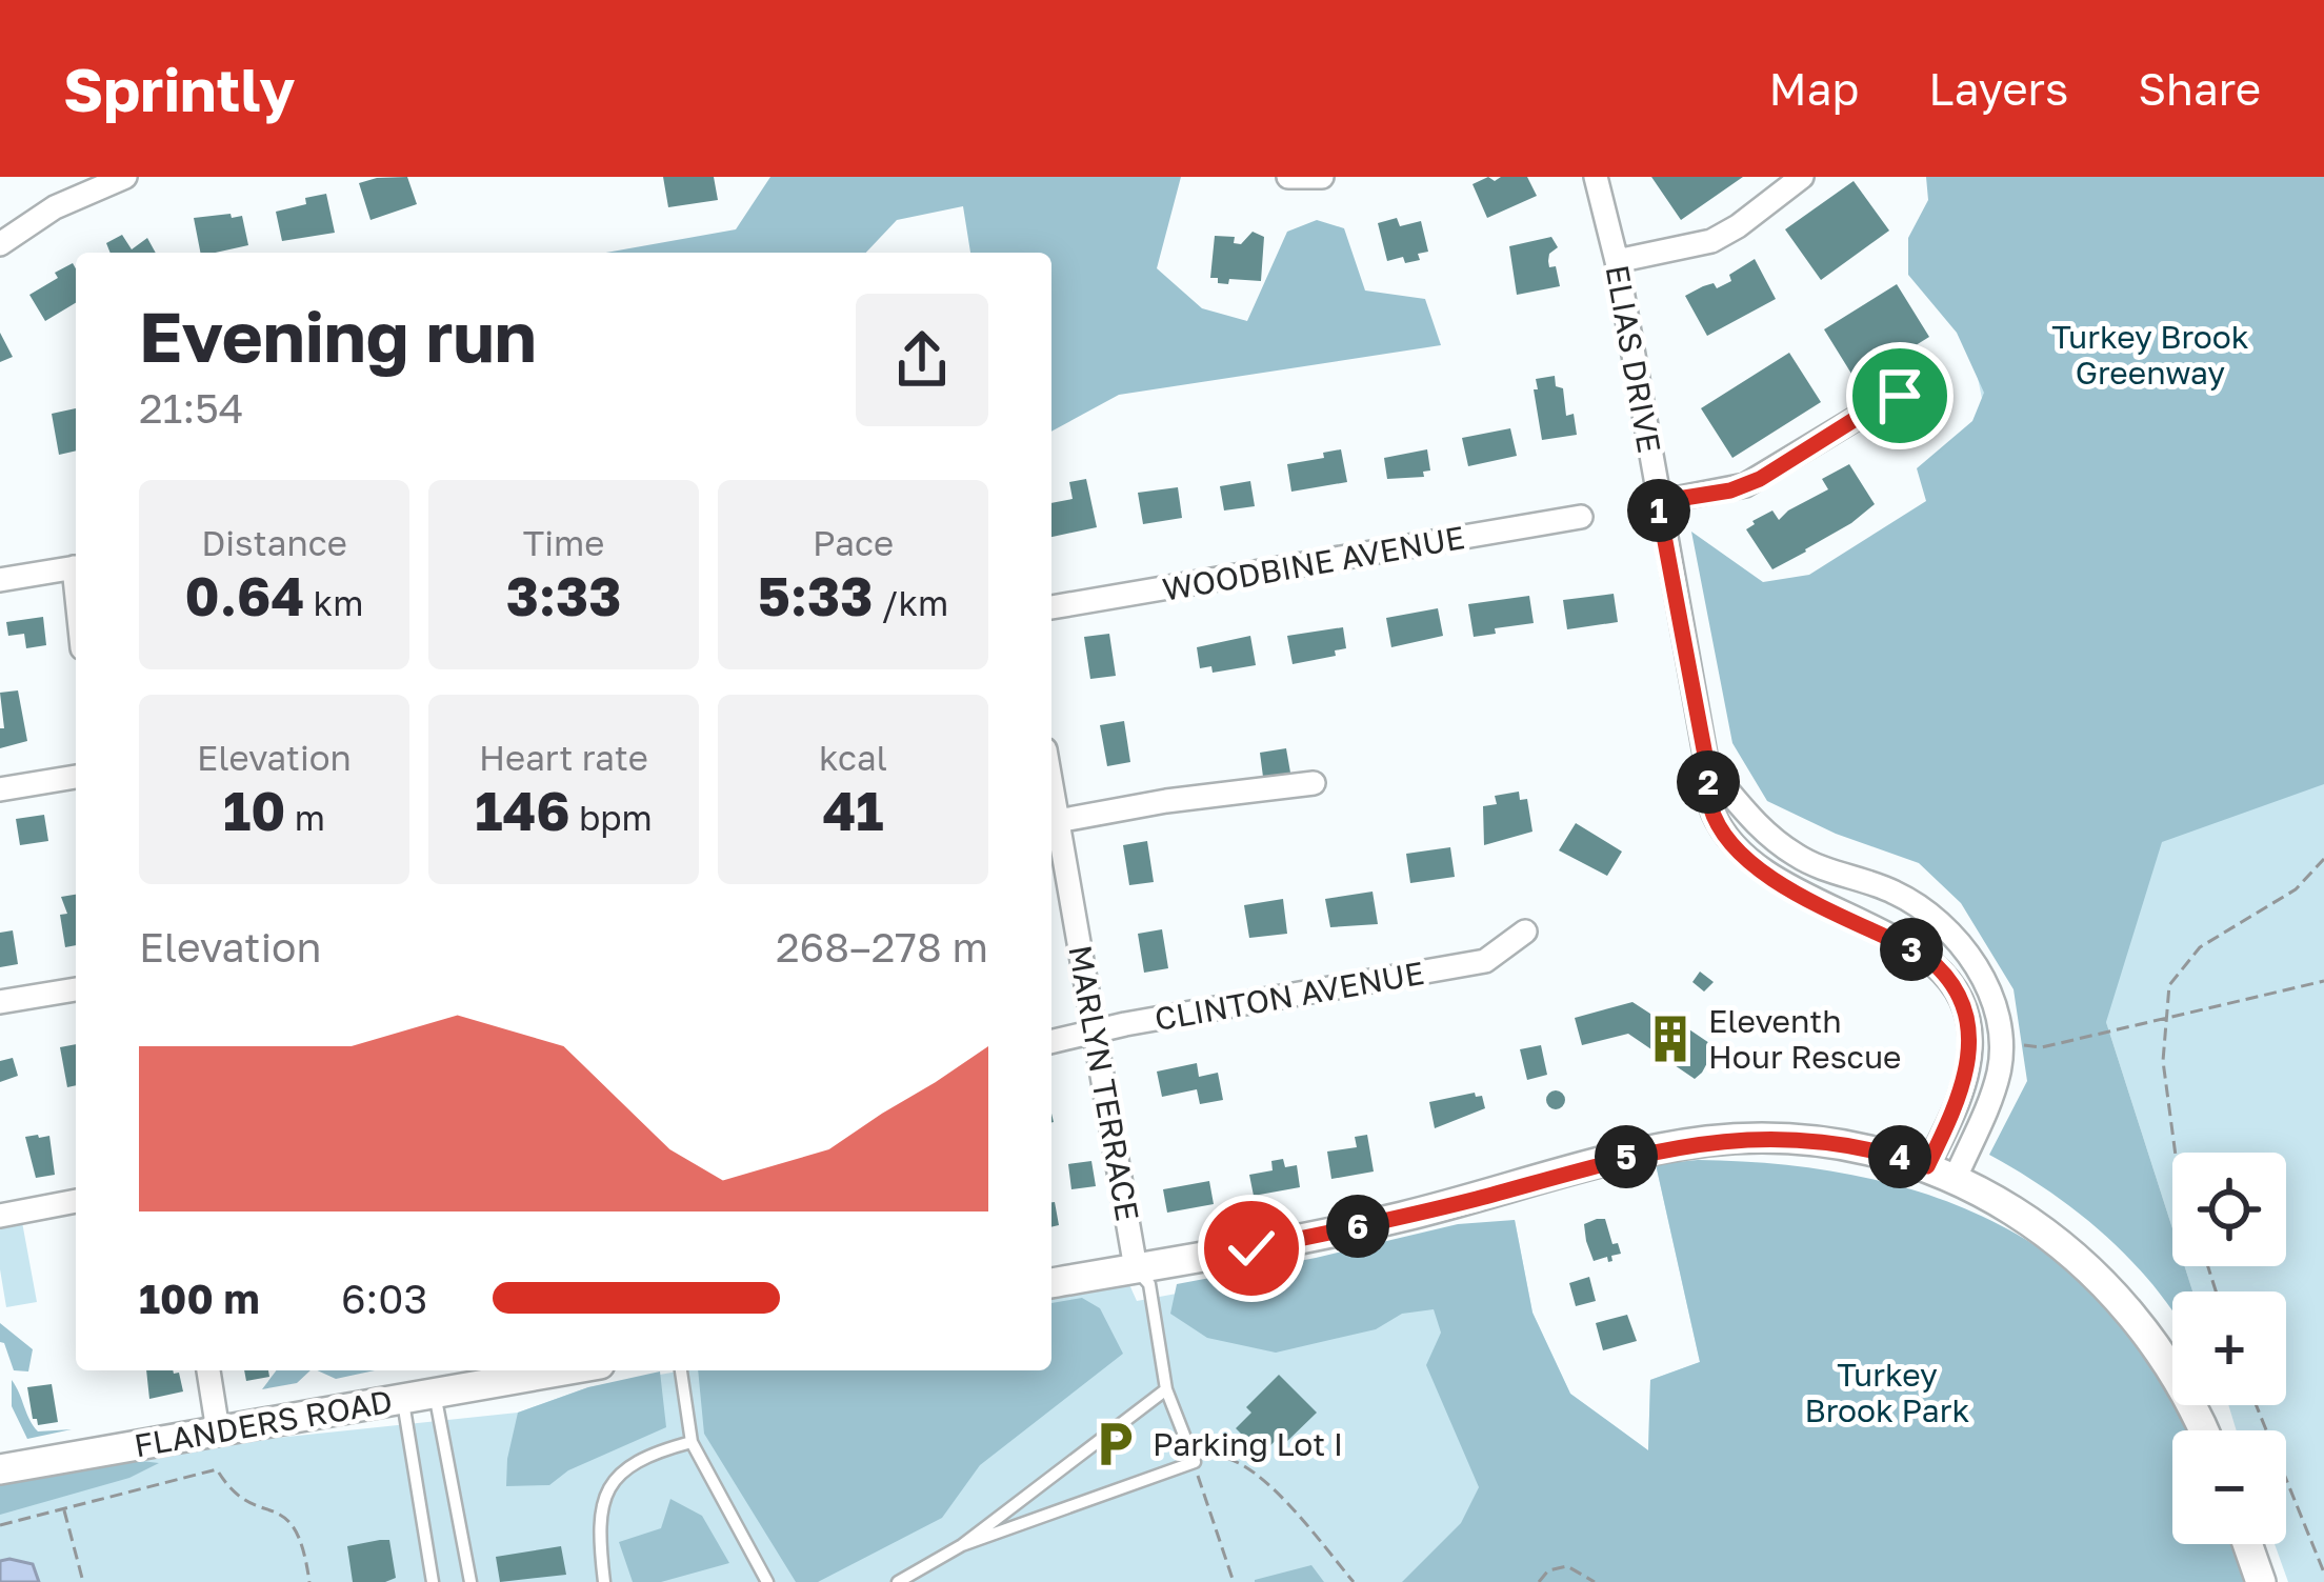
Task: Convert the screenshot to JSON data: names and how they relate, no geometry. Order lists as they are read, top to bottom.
{
  "streets": {
    "main road": ["FLANDERS ROAD"],
    "street": [
      "ELIAS DRIVE",
      "WOODBINE AVENUE",
      "CLINTON AVENUE",
      "MARLYN TERRACE"
    ]
  },
  "crossings": [
    ["CLINTON AVENUE", "MARLYN TERRACE"]
  ],
  "parks": ["Turkey Brook Greenway", "Turkey Brook Park"],
  "places": {
    "building": ["Eleventh Hour Rescue"],
    "parking": ["Parking Lot I"]
  },
  "page": {
    "header": "Sprintly",
    "nav": ["Map", "Layers", "Share"],
    "heading": ["Evening run", "21:54"],
    "stats": [
      ["Distance", "0.64 km"],
      ["Time", "3:33"],
      ["Pace", "5:33 /km"],
      ["Elevation", "10 m"],
      ["Heart rate", "146 bpm"],
      ["kcal", "41"]
    ],
    "pins": [
      "1",
      "2",
      "3",
      "4",
      "5",
      "6"
    ],
    "chart": ["Elevation", "268–278 m"],
    "map_buttons": ["+", "−"],
    "list": [
      {
        "name": "100 m",
        "note": "6:03"
      }
    ]
  }
}
